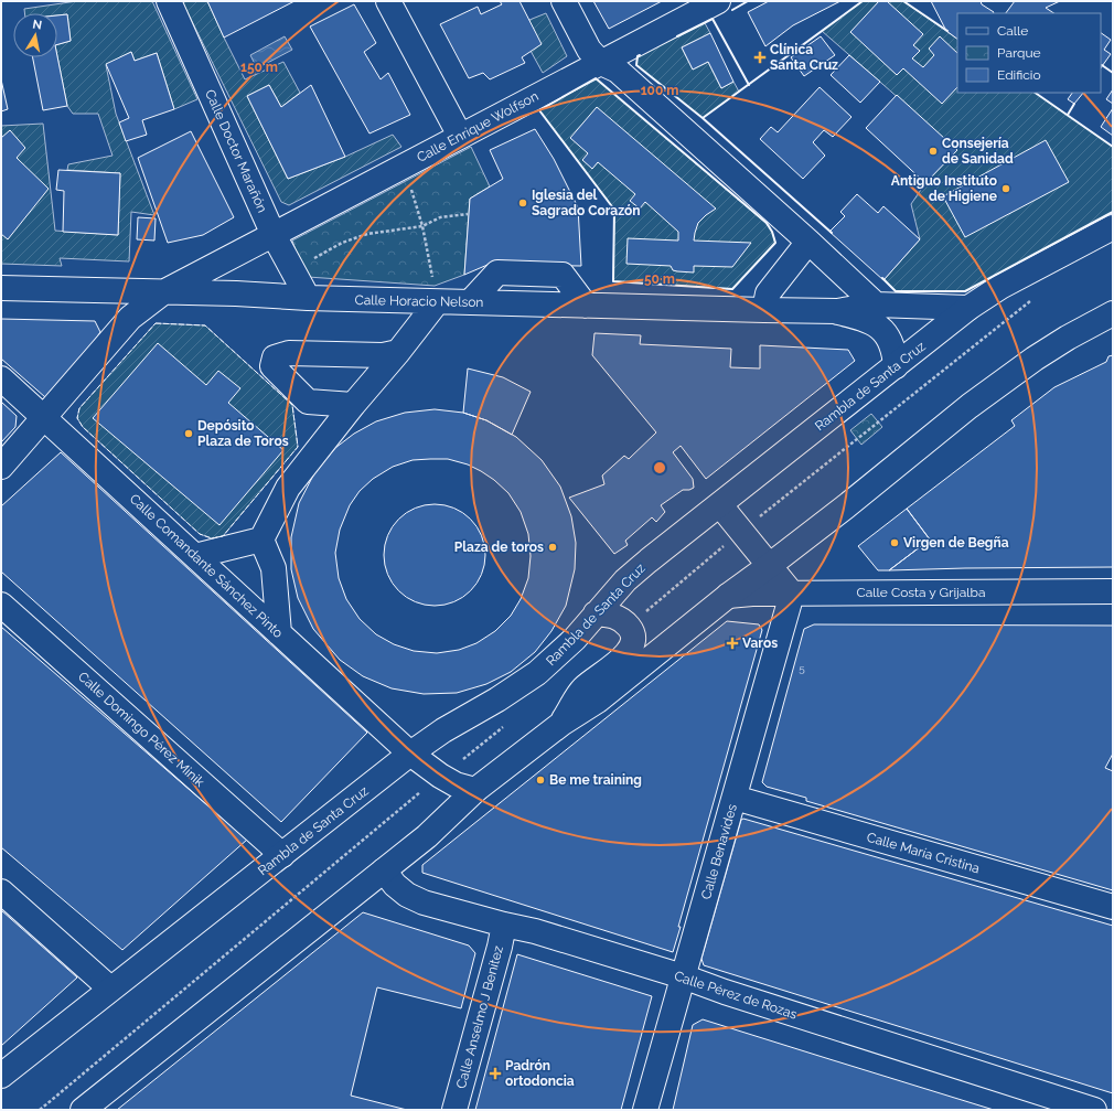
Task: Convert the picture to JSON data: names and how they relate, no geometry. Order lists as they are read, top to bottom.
{
  "streets": {
    "street": [
      "Calle Enrique Wolfson",
      "Calle Doctor Marañón",
      "Calle Horacio Nelson",
      "Rambla de Santa Cruz",
      "Calle Comandante Sánchez Pinto",
      "Calle Costa y Grijalba",
      "Calle Domingo Pérez Minik",
      "Calle Benavides",
      "Calle María Cristina",
      "Calle Pérez de Rozas",
      "Calle Anselmo J Benítez"
    ]
  },
  "crossings": [
    ["Calle Enrique Wolfson", "Calle Doctor Marañón"],
    ["Calle Enrique Wolfson", "Calle Horacio Nelson"],
    ["Calle Enrique Wolfson", "Calle Comandante Sánchez Pinto"],
    ["Calle Doctor Marañón", "Calle Horacio Nelson"],
    ["Rambla de Santa Cruz", "Calle Comandante Sánchez Pinto"],
    ["Rambla de Santa Cruz", "Calle Domingo Pérez Minik"],
    ["Calle Costa y Grijalba", "Calle Benavides"],
    ["Calle Benavides", "Calle María Cristina"],
    ["Calle Benavides", "Calle Pérez de Rozas"],
    ["Calle Pérez de Rozas", "Calle Anselmo J Benítez"]
  ],
  "places": {
    "health": ["Clínica Santa Cruz", "Varos", "Padrón ortodoncia"],
    "other": [
      "Consejería de Sanidad",
      "Antiguo Instituto de Higiene",
      "Iglesia del Sagrado Corazón",
      "Depósito Plaza de Toros",
      "Virgen de Begña",
      "Plaza de toros",
      "Be me training"
    ]
  },
  "house_numbers": ["5"],
  "legend": ["Calle", "Parque", "Edificio"],
  "north": "top",
  "rings": ["150 m", "100 m", "50 m"]
}
